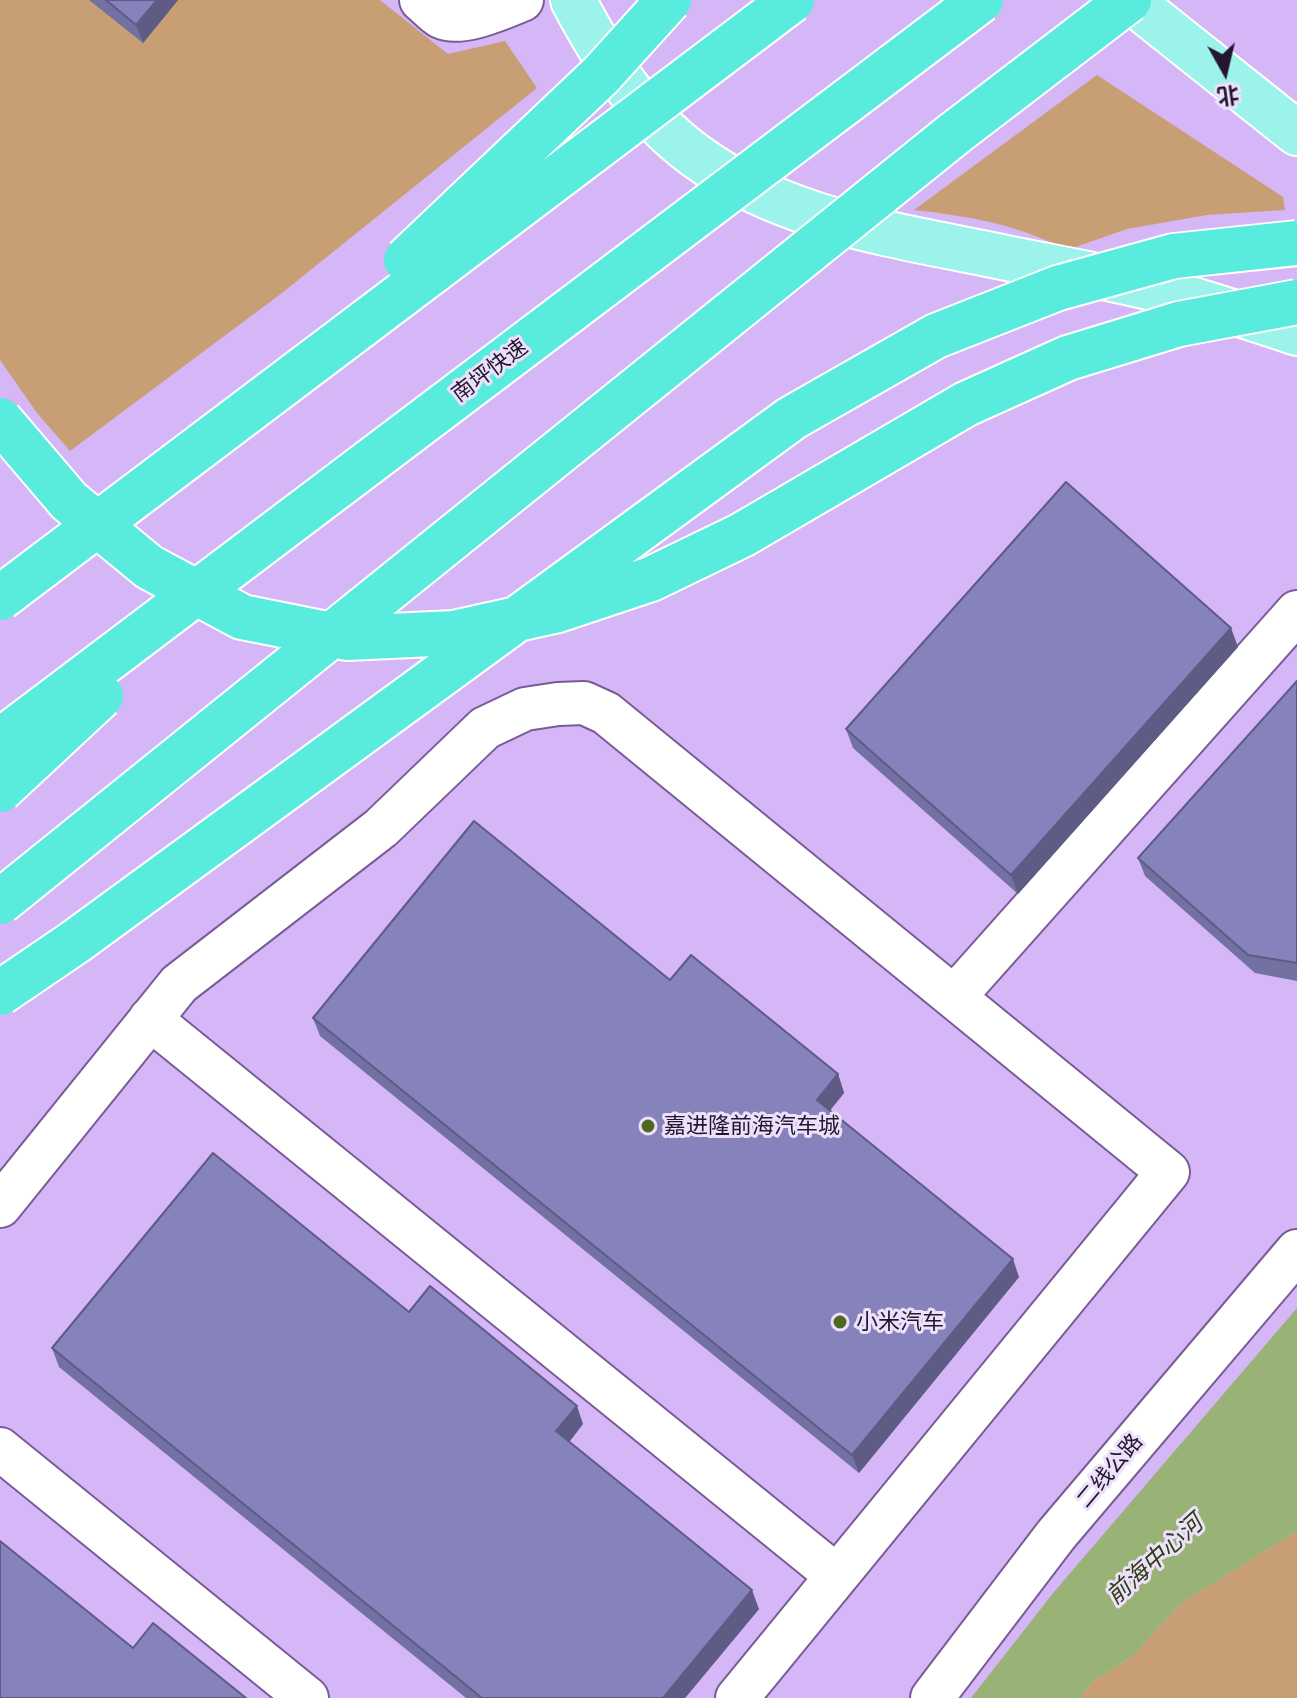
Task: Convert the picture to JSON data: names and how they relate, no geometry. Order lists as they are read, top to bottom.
{
  "streets": {
    "highway": ["南坪快速"],
    "lane": ["二线公路"]
  },
  "water": ["前海中心河"],
  "places": ["嘉进隆前海汽车城", "小米汽车"],
  "north": "bottom"
}
